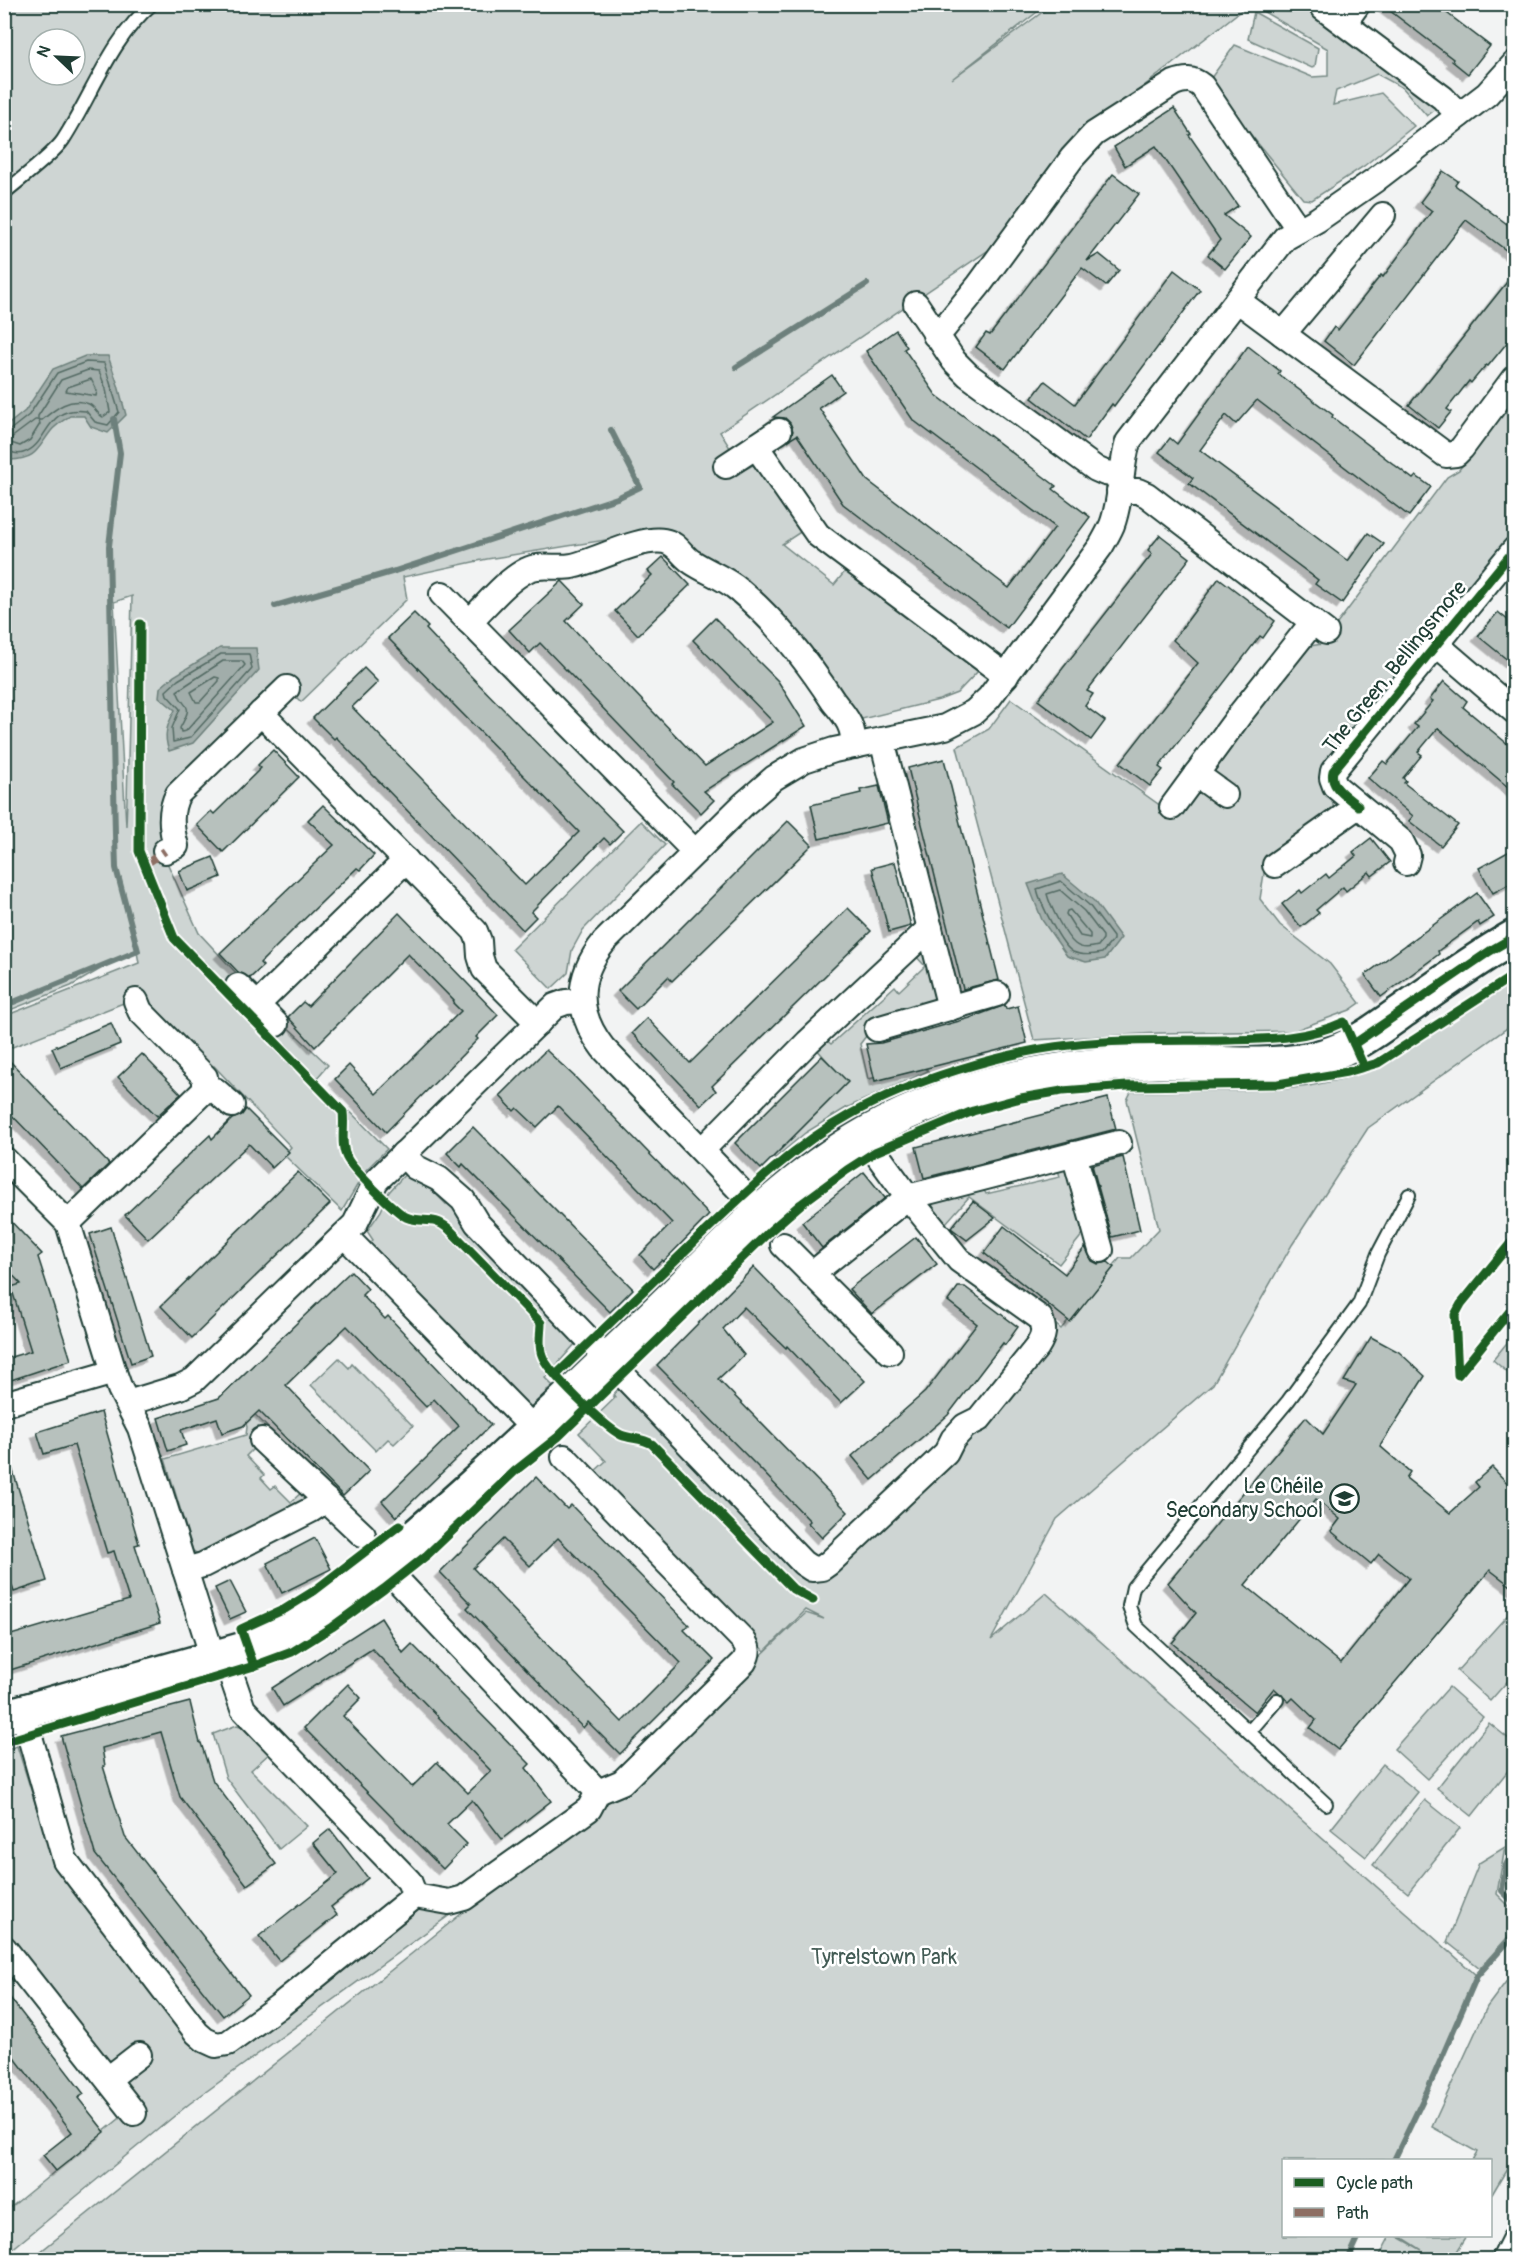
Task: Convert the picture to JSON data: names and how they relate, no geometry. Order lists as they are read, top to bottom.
{
  "streets": {
    "street": ["The Green, Bellingsmore"]
  },
  "parks": ["Tyrrelstown Park"],
  "places": {
    "school or university": ["Le Chéile Secondary School"]
  },
  "legend": ["Cycle path", "Path"],
  "north": "top left"
}
